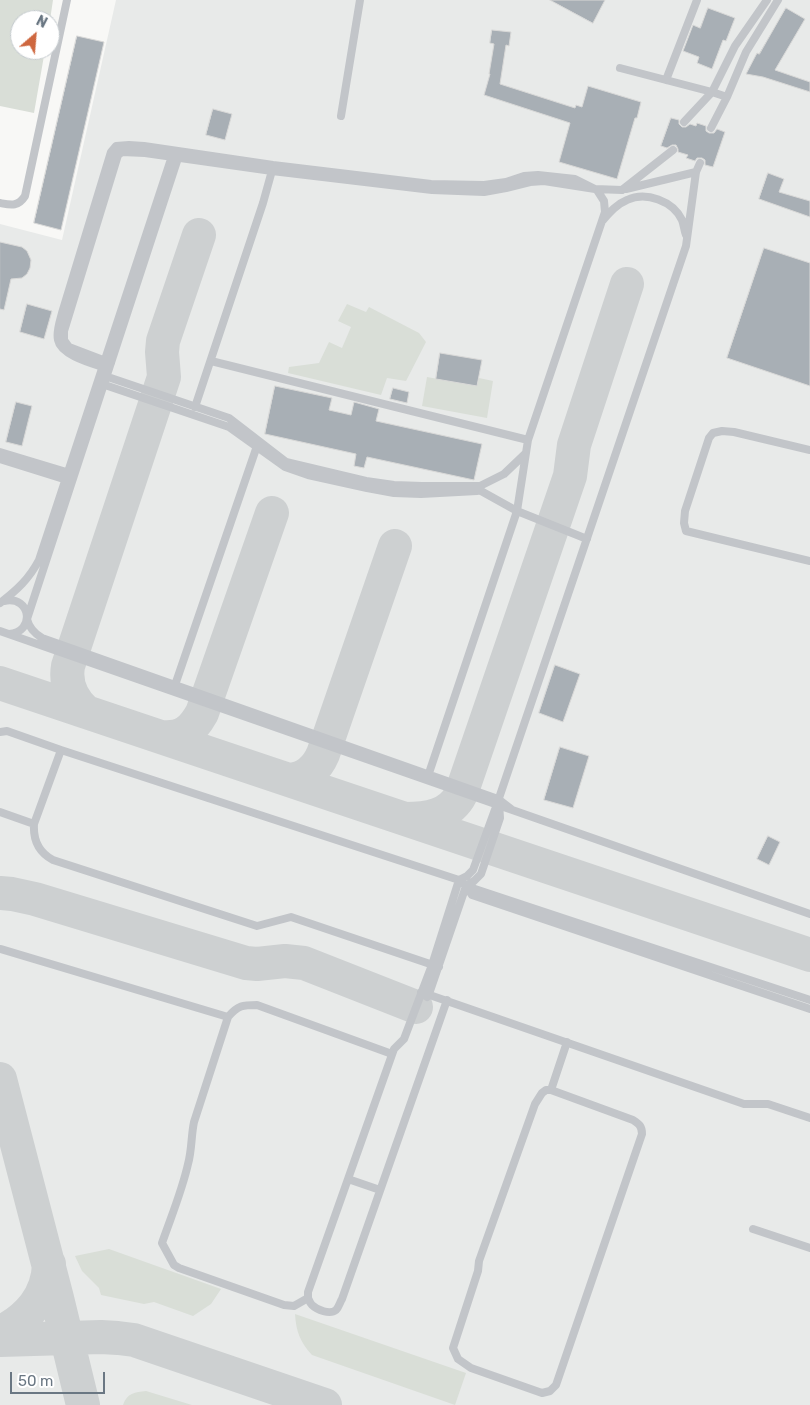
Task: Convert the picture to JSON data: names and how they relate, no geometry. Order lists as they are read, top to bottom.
{
  "scale_bar": "50 m",
  "north": "top right"
}
